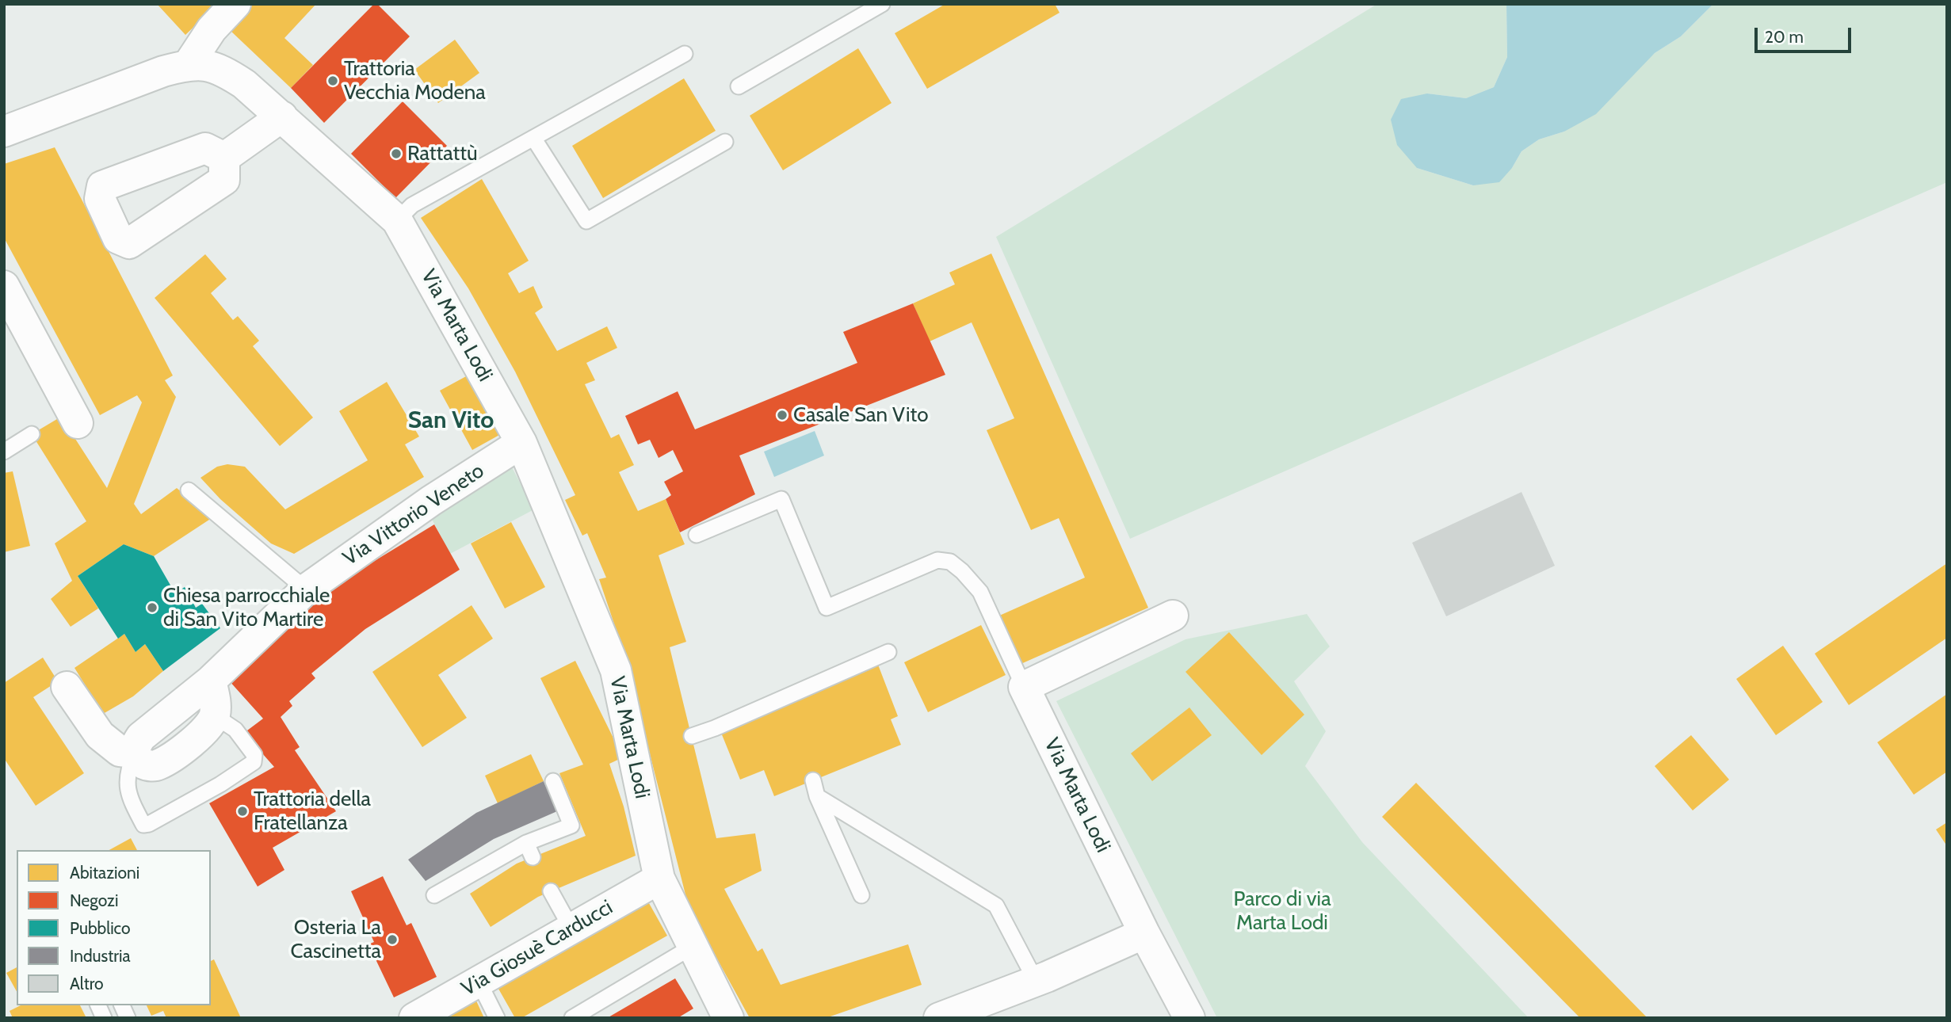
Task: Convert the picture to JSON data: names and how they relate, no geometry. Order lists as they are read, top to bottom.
{
  "streets": {
    "street": ["Via Marta Lodi", "Via Vittorio Veneto", "Via Giosuè Carducci"]
  },
  "crossings": [
    ["Via Marta Lodi", "Via Vittorio Veneto"],
    ["Via Marta Lodi", "Via Giosuè Carducci"]
  ],
  "districts": ["San Vito"],
  "parks": ["Parco di via Marta Lodi"],
  "places": [
    "Trattoria Vecchia Modena",
    "Rattattù",
    "Casale San Vito",
    "Chiesa parrocchiale di San Vito Martire",
    "Trattoria della Fratellanza",
    "Osteria La Cascinetta"
  ],
  "legend": [
    "Abitazioni",
    "Negozi",
    "Pubblico",
    "Industria",
    "Altro"
  ],
  "scale_bar": "20 m"
}
